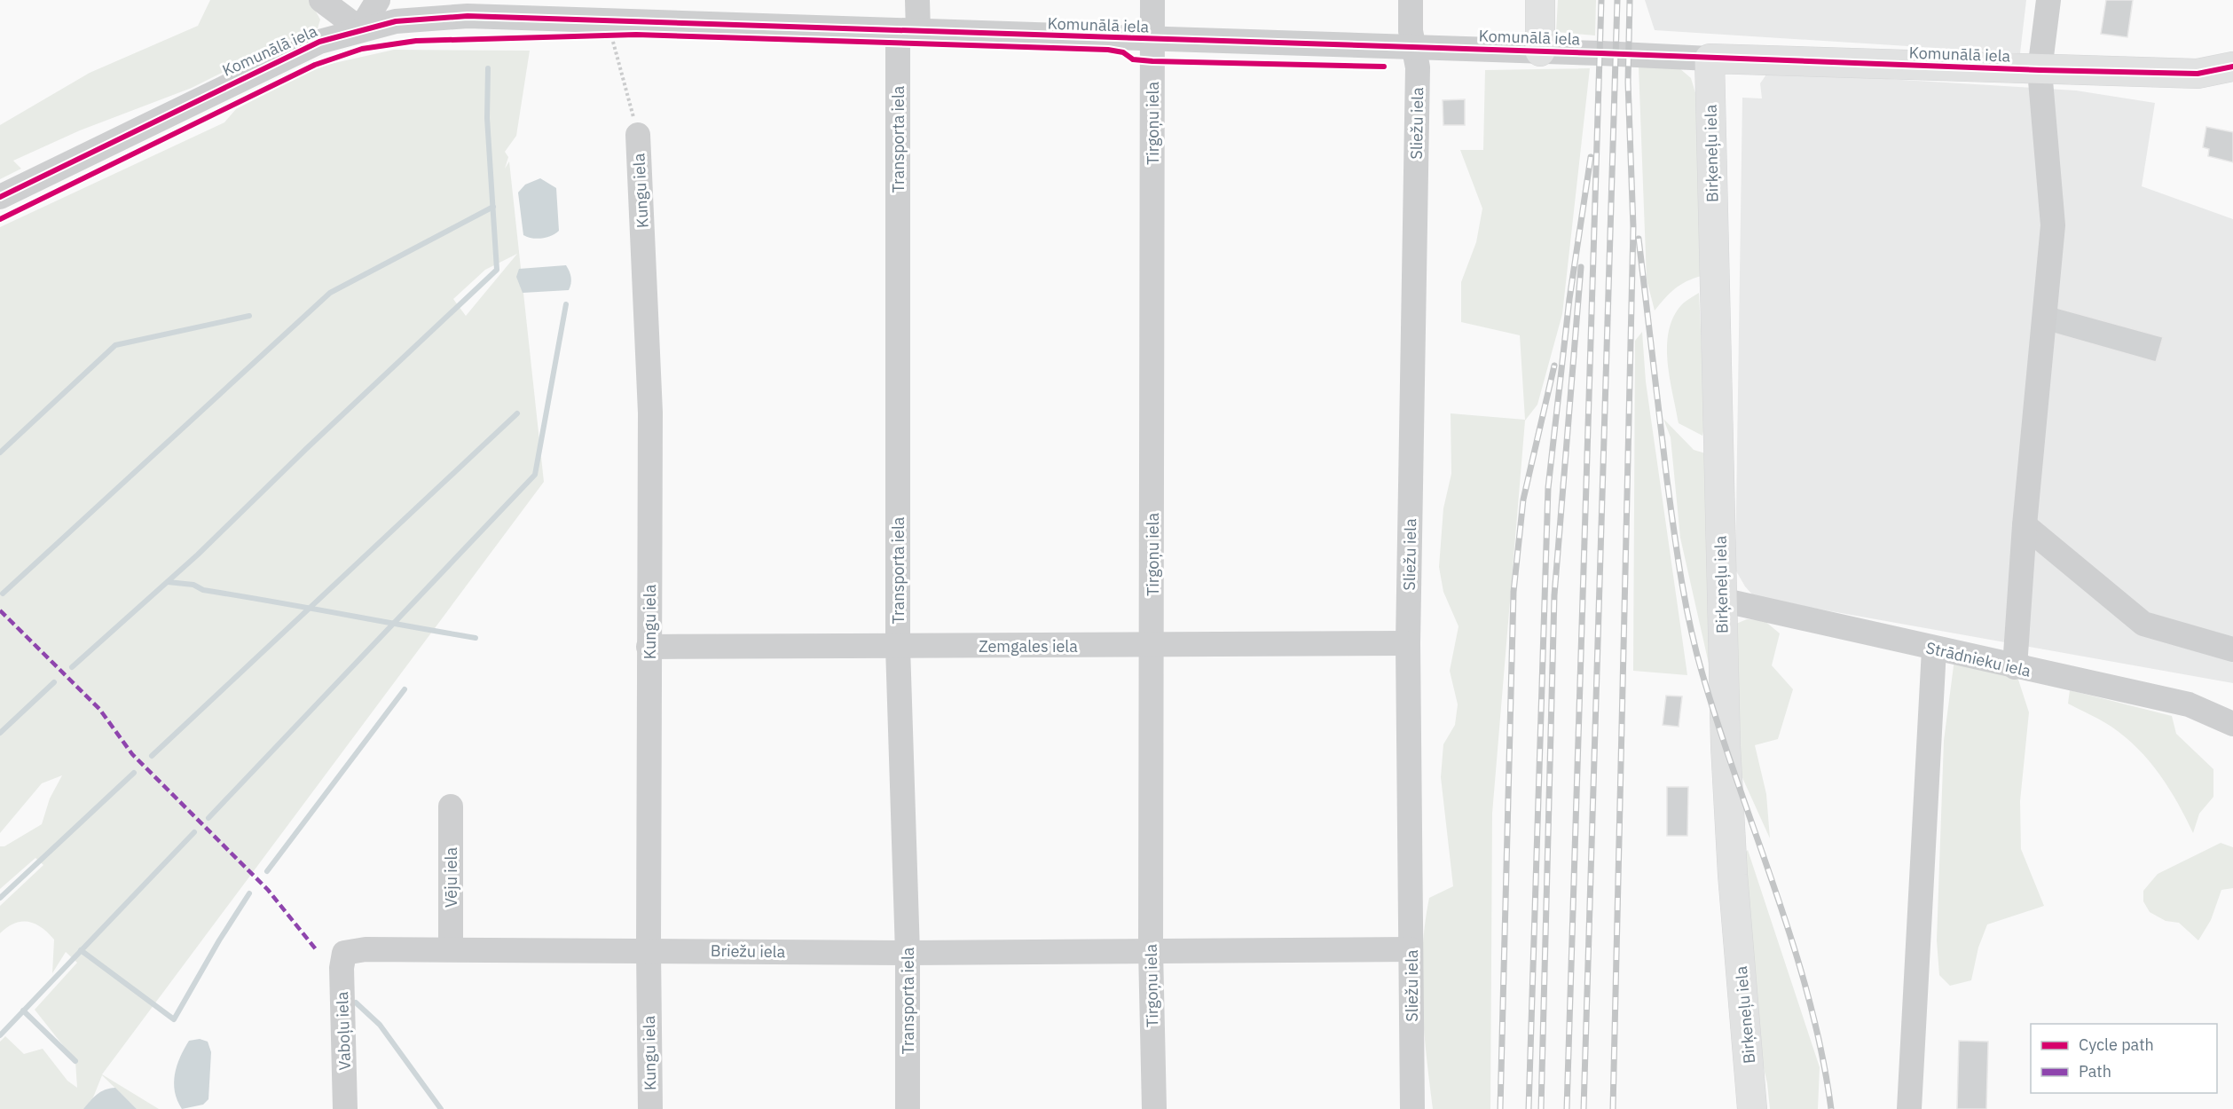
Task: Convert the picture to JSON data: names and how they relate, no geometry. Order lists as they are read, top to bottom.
{
  "streets": {
    "main road": ["Komunālā iela", "Birķeneļu iela"],
    "street": [
      "Tirgoņu iela",
      "Sliežu iela",
      "Transporta iela",
      "Kungu iela",
      "Zemgales iela",
      "Strādnieku iela",
      "Vēju iela",
      "Briežu iela",
      "Vaboļu iela"
    ]
  },
  "crossings": [
    ["Komunālā iela", "Tirgoņu iela"],
    ["Komunālā iela", "Sliežu iela"],
    ["Komunālā iela", "Transporta iela"],
    ["Komunālā iela", "Birķeneļu iela"],
    ["Tirgoņu iela", "Zemgales iela"],
    ["Tirgoņu iela", "Briežu iela"],
    ["Sliežu iela", "Zemgales iela"],
    ["Sliežu iela", "Briežu iela"],
    ["Transporta iela", "Zemgales iela"],
    ["Transporta iela", "Briežu iela"],
    ["Birķeneļu iela", "Strādnieku iela"],
    ["Kungu iela", "Zemgales iela"],
    ["Kungu iela", "Briežu iela"],
    ["Vēju iela", "Briežu iela"],
    ["Briežu iela", "Vaboļu iela"]
  ],
  "legend": ["Cycle path", "Path"]
}
